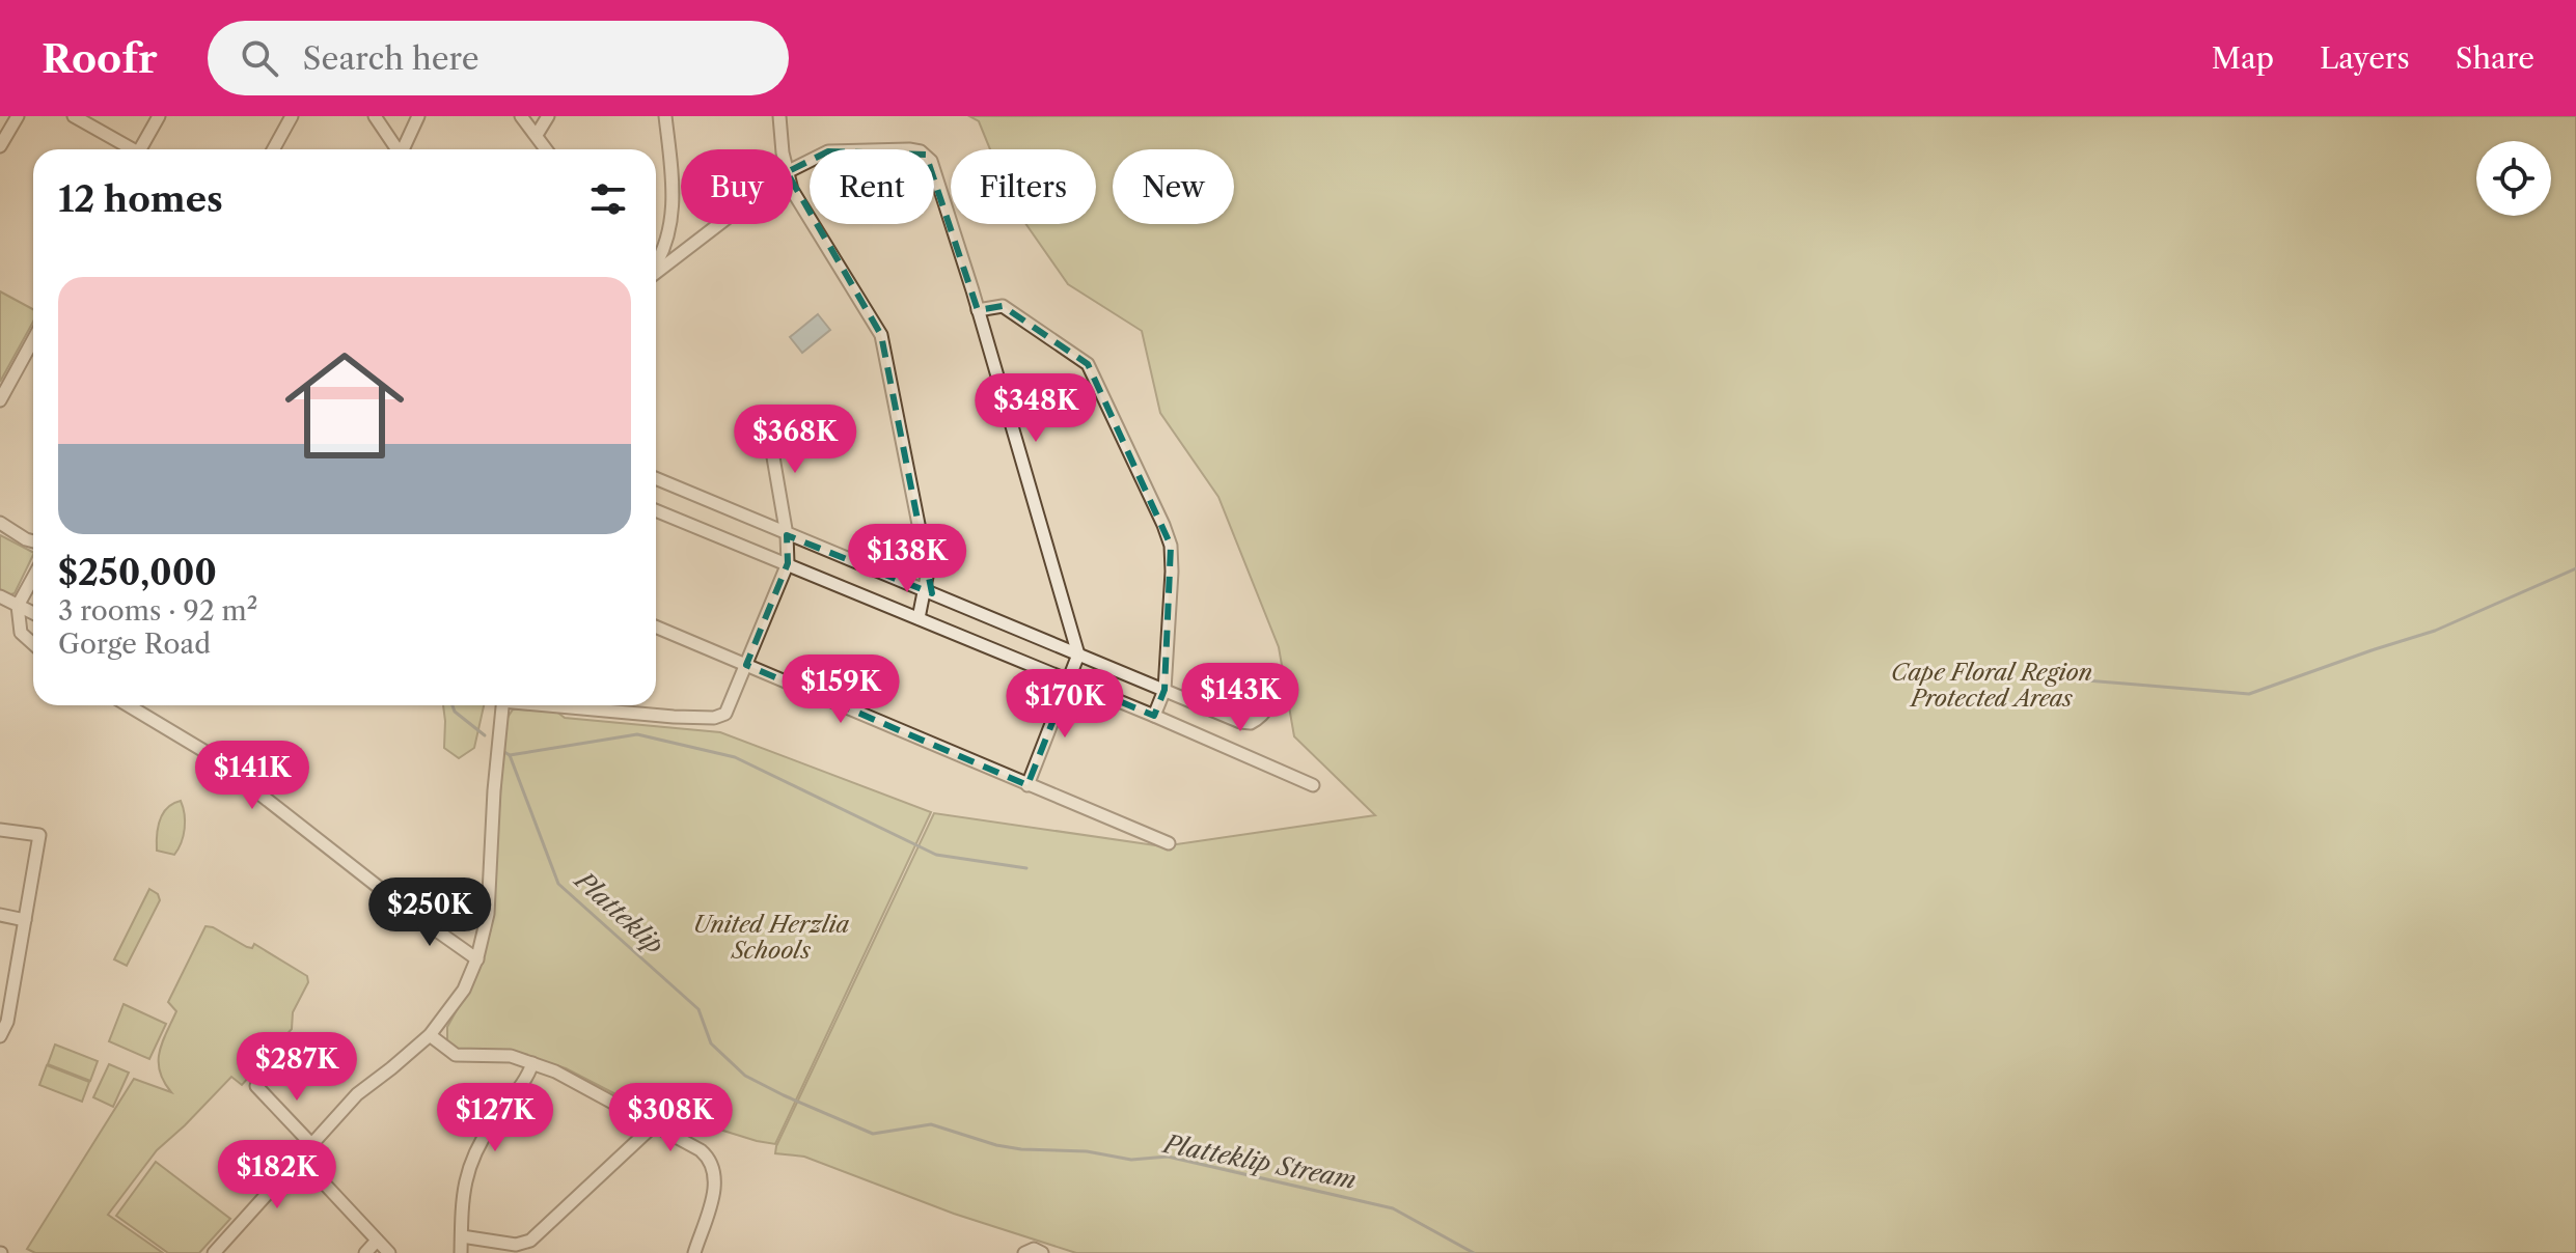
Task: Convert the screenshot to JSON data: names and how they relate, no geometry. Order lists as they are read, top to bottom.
{
  "water": ["Platteklip", "Platteklip Stream"],
  "parks": ["Cape Floral Region Protected Areas", "United Herzlia Schools"],
  "page": {
    "header": "Roofr",
    "search": "Search here",
    "nav": ["Map", "Layers", "Share"],
    "chip": [
      "Buy",
      "Rent",
      "Filters",
      "New"
    ],
    "heading": "12 homes",
    "list": [
      {
        "name": "$250,000",
        "note": "3 rooms · 92 m² · Gorge Road"
      }
    ],
    "price": [
      "$348K",
      "$368K",
      "$138K",
      "$159K",
      "$143K",
      "$170K",
      "$141K",
      "$250K",
      "$287K",
      "$127K",
      "$308K",
      "$182K"
    ]
  }
}
